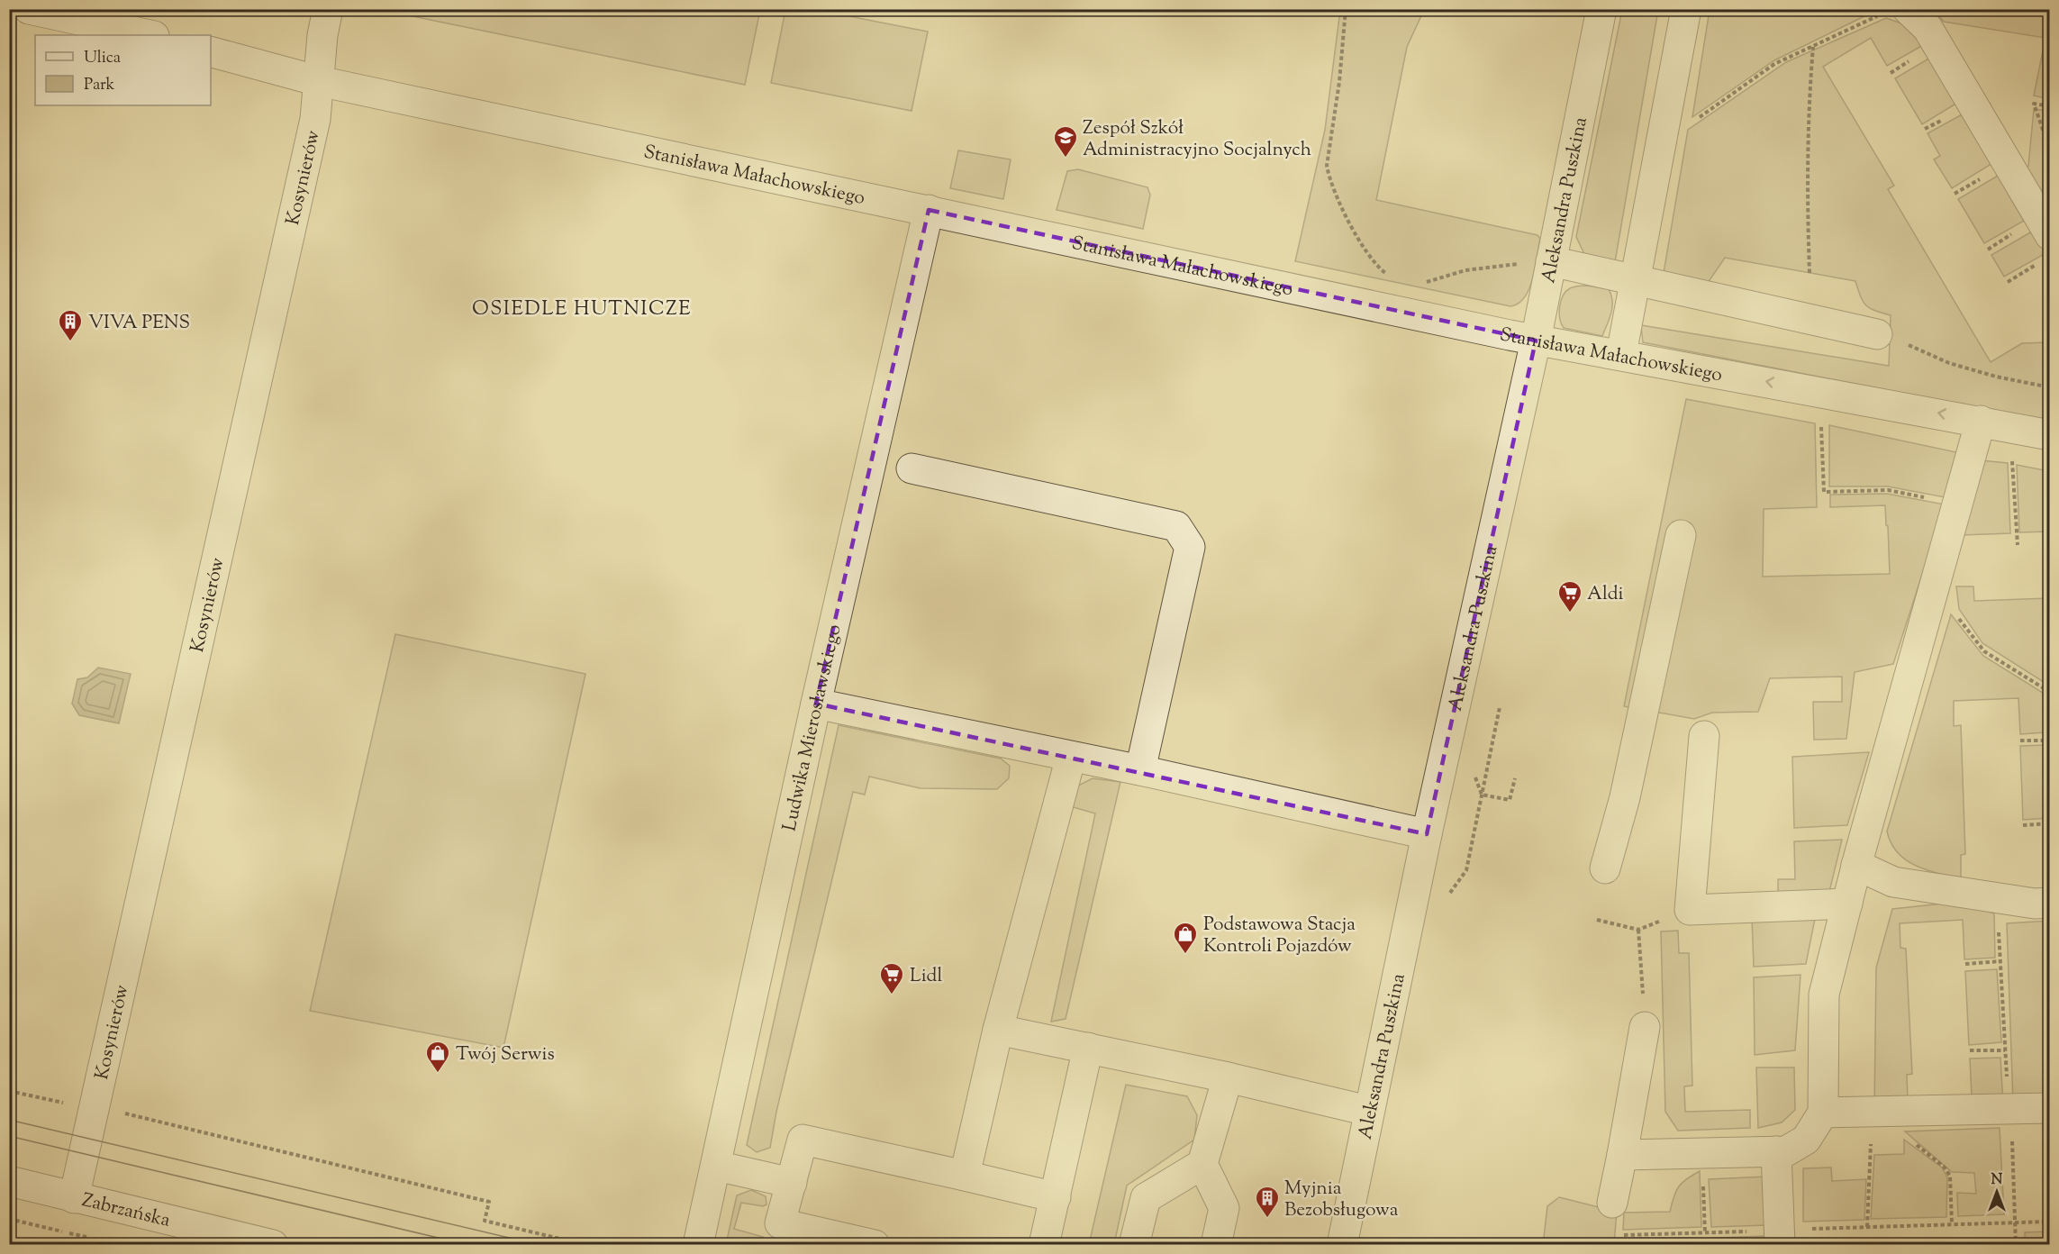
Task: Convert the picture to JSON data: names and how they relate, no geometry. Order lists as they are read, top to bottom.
{
  "streets": {
    "street": [
      "Stanisława Małachowskiego",
      "Kosynierów",
      "Aleksandra Puszkina",
      "Ludwika Mierosławskiego",
      "Zabrzańska"
    ]
  },
  "crossings": [
    ["Stanisława Małachowskiego", "Kosynierów"],
    ["Stanisława Małachowskiego", "Aleksandra Puszkina"],
    ["Stanisława Małachowskiego", "Ludwika Mierosławskiego"],
    ["Kosynierów", "Zabrzańska"]
  ],
  "districts": ["OSIEDLE HUTNICZE"],
  "places": {
    "school or university": ["Zespół Szkół Administracyjno Socjalnych"],
    "building": ["VIVA PENS", "Myjnia Bezobsługowa"],
    "supermarket": ["Aldi", "Lidl"],
    "shop": ["Podstawowa Stacja Kontroli Pojazdów", "Twój Serwis"]
  },
  "legend": ["Ulica", "Park"],
  "north": "top"
}
